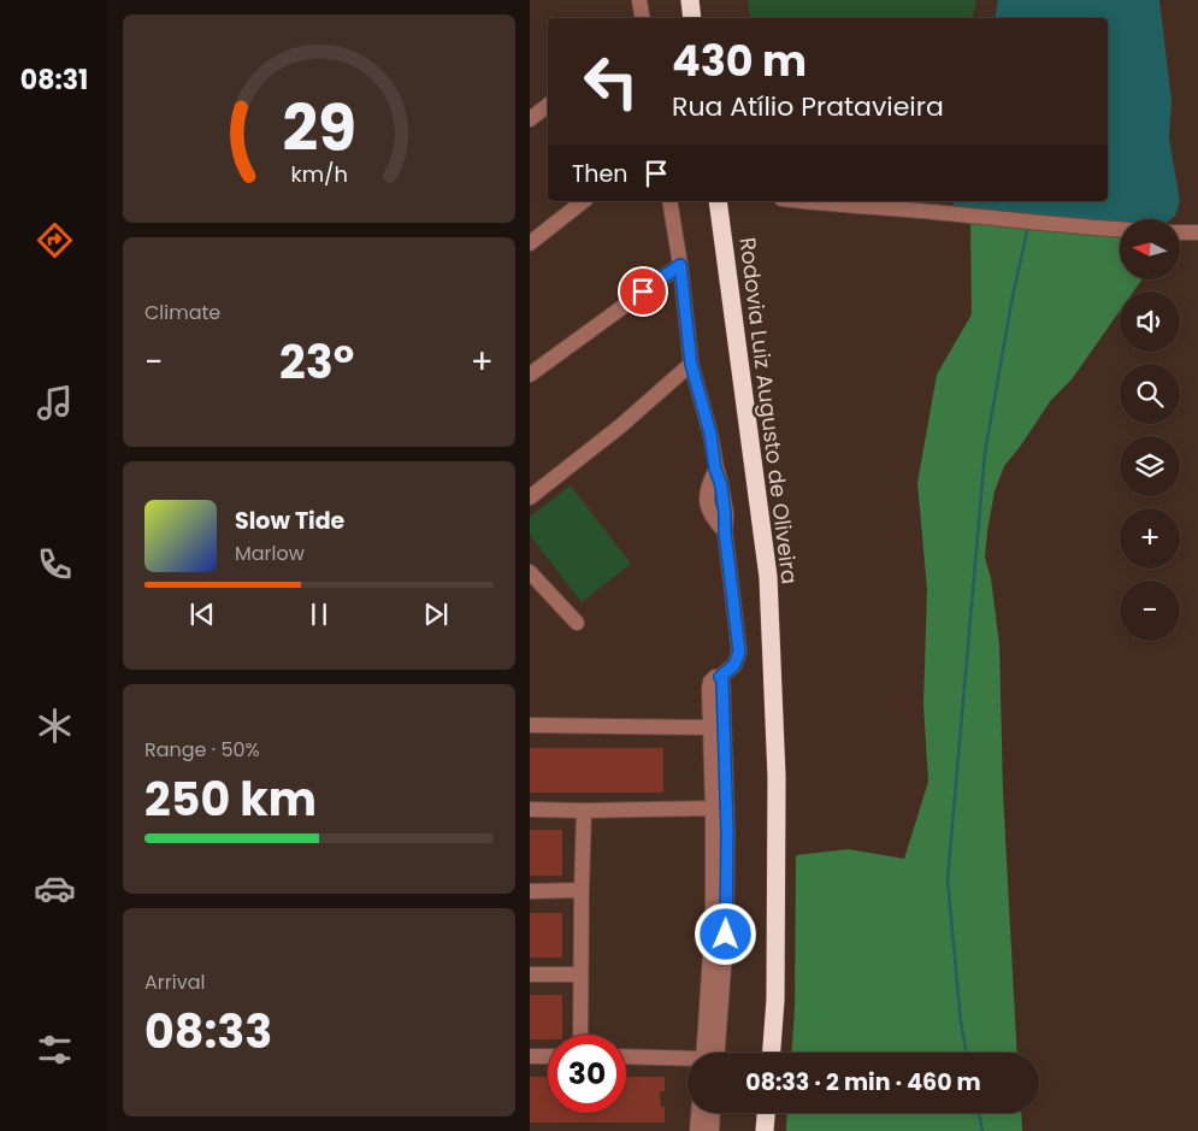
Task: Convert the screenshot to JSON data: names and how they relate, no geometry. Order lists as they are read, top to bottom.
{
  "streets": {
    "highway": ["Rodovia Luiz Augusto de Oliveira"]
  },
  "north": "left",
  "page": {
    "tabs": "08:31",
    "turn": ["430 m", "Rua Atílio Pratavieira"],
    "then": "Then",
    "map_buttons": ["+", "−"],
    "tile": [
      "Climate",
      ["Range · 50%", "250 km"],
      ["Arrival", "08:33"]
    ],
    "heat": ["−", "23°", "+"],
    "song": ["Slow Tide", "Marlow"],
    "limit": "30",
    "trip": "08:33 · 2 min · 460 m",
    "gauge": ["29", "km/h"]
  }
}
